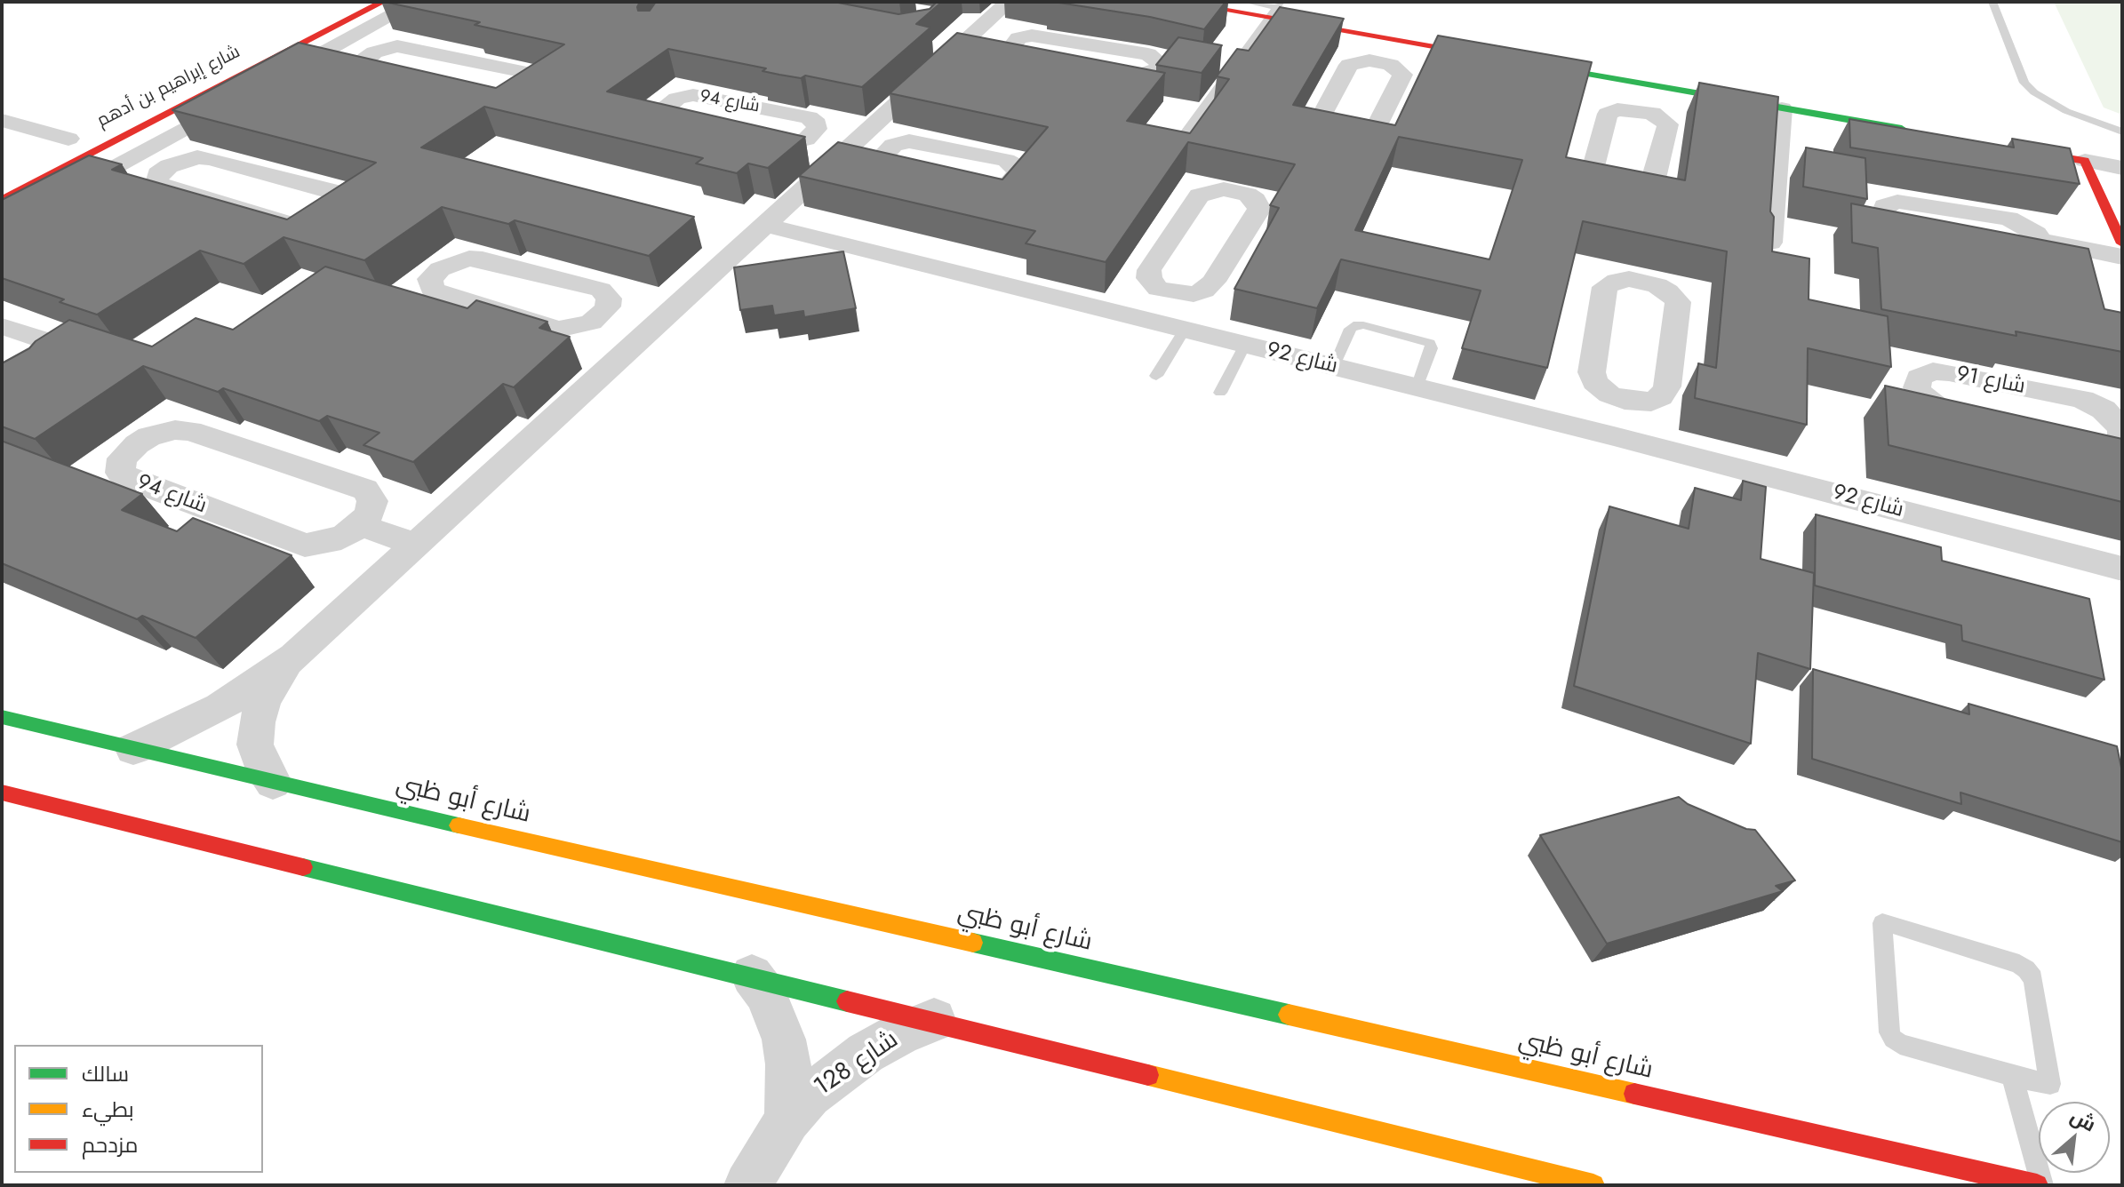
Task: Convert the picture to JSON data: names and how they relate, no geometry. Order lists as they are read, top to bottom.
{
  "streets": {
    "street": [
      "شارع إبراهيم بن أدهم",
      "شارع 94",
      "شارع 92",
      "شارع 91",
      "شارع أبو ظبي",
      "شارع 128"
    ]
  },
  "legend": ["سالك", "بطيء", "مزدحم"],
  "north": "top right"
}
